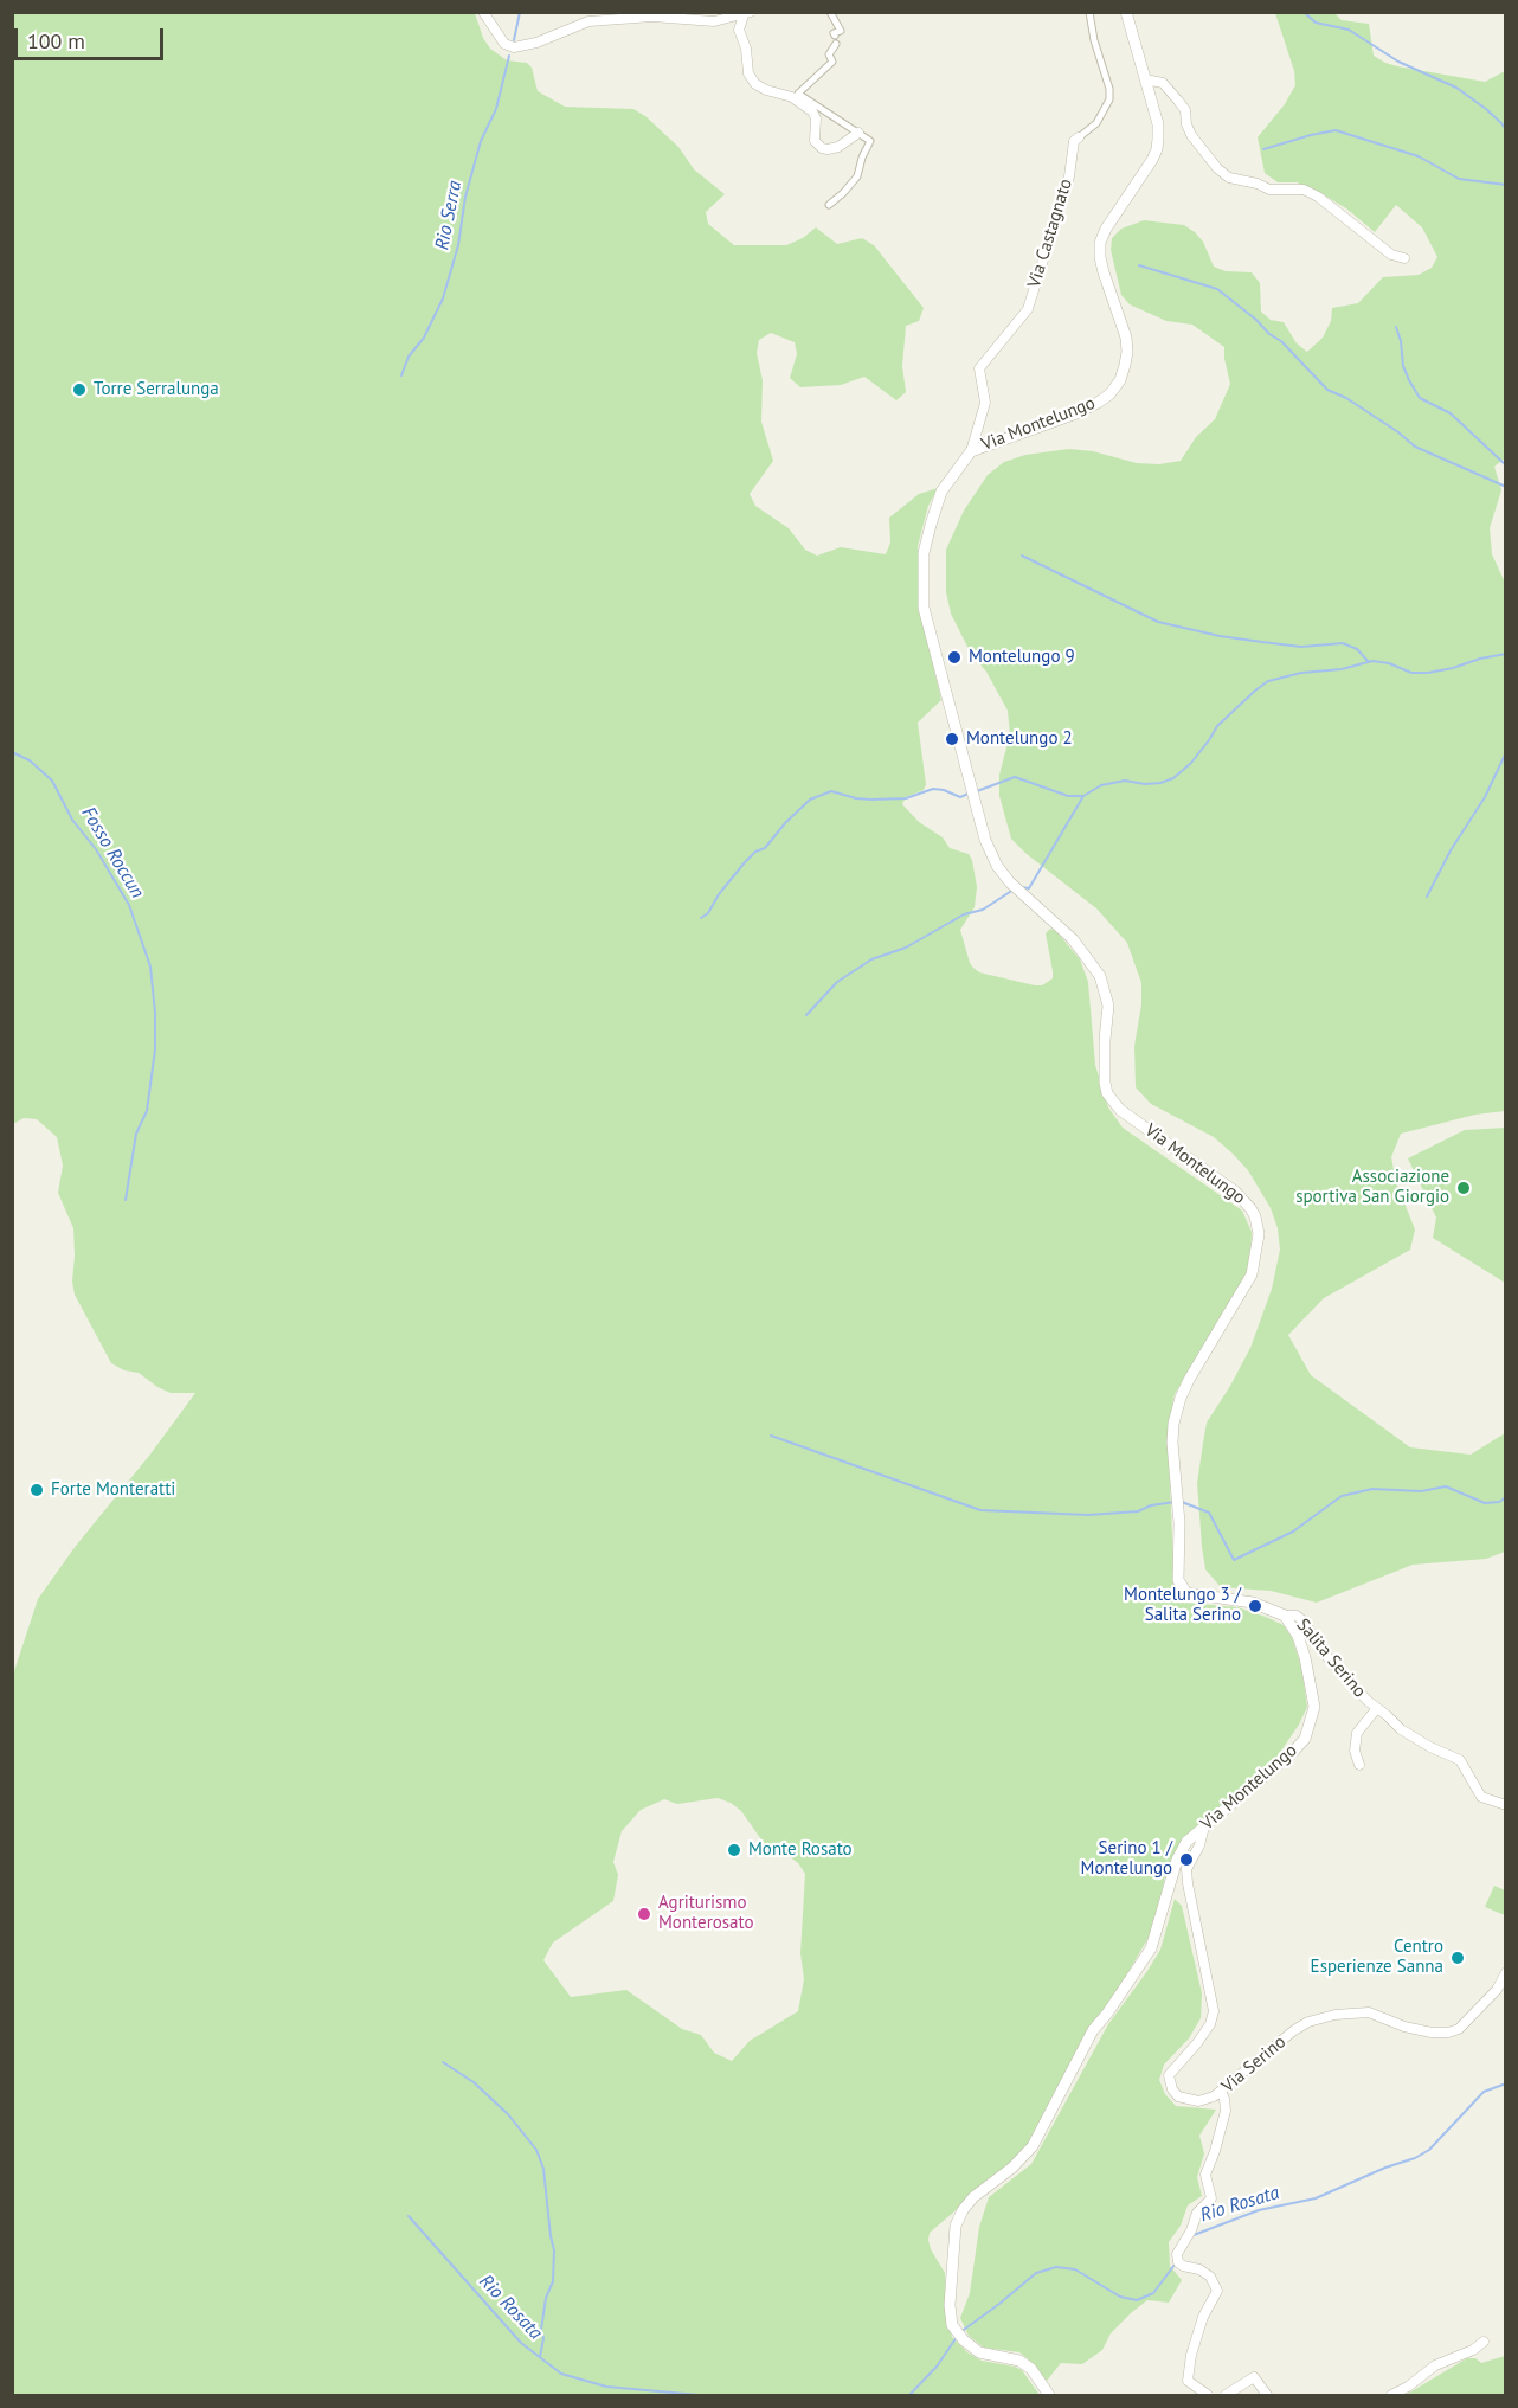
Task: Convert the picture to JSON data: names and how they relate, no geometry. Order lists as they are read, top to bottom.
{
  "streets": {
    "street": [
      "Via Castagnato",
      "Via Montelungo",
      "Salita Serino",
      "Via Serino"
    ]
  },
  "crossings": [
    ["Via Castagnato", "Via Montelungo"],
    ["Via Montelungo", "Salita Serino"],
    ["Via Montelungo", "Via Serino"]
  ],
  "water": ["Rio Serra", "Fosso Roccun", "Rio Rosata"],
  "places": [
    "Torre Serralunga",
    "Montelungo 9",
    "Montelungo 2",
    "Associazione sportiva San Giorgio",
    "Forte Monteratti",
    "Montelungo 3 / Salita Serino",
    "Monte Rosato",
    "Serino 1 / Montelungo",
    "Agriturismo Monterosato",
    "Centro Esperienze Sanna"
  ],
  "scale_bar": "100 m"
}
